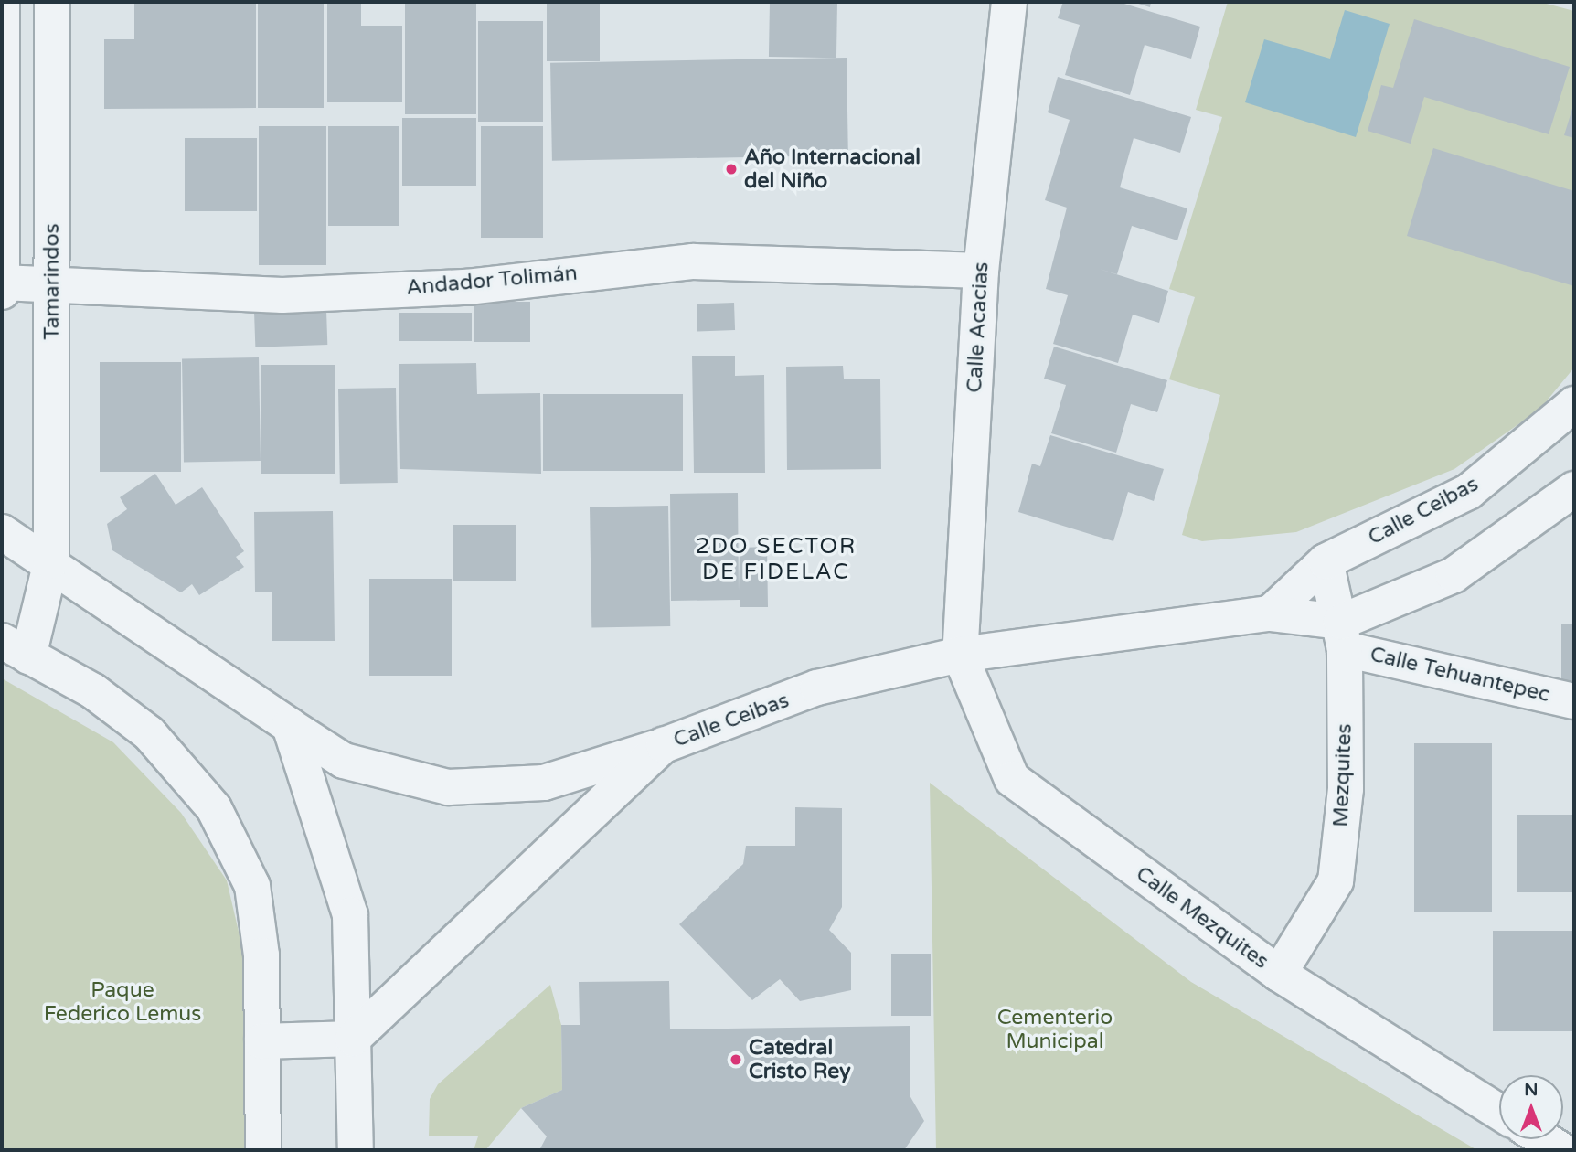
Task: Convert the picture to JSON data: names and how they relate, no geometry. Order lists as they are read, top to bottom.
{
  "streets": {
    "street": [
      "Andador Tolimán",
      "Tamarindos",
      "Calle Acacias",
      "Calle Ceibas",
      "Calle Tehuantepec",
      "Mezquites",
      "Calle Mezquites"
    ]
  },
  "crossings": [
    ["Andador Tolimán", "Tamarindos"],
    ["Andador Tolimán", "Calle Acacias"],
    ["Calle Acacias", "Calle Ceibas"],
    ["Calle Acacias", "Calle Mezquites"],
    ["Calle Ceibas", "Calle Tehuantepec"],
    ["Calle Ceibas", "Mezquites"],
    ["Calle Ceibas", "Calle Mezquites"],
    ["Calle Tehuantepec", "Mezquites"],
    ["Mezquites", "Calle Mezquites"]
  ],
  "districts": ["2DO SECTOR DE FIDELAC"],
  "parks": ["Paque Federico Lemus", "Cementerio Municipal"],
  "places": ["Año Internacional del Niño", "Catedral Cristo Rey"],
  "north": "top"
}
